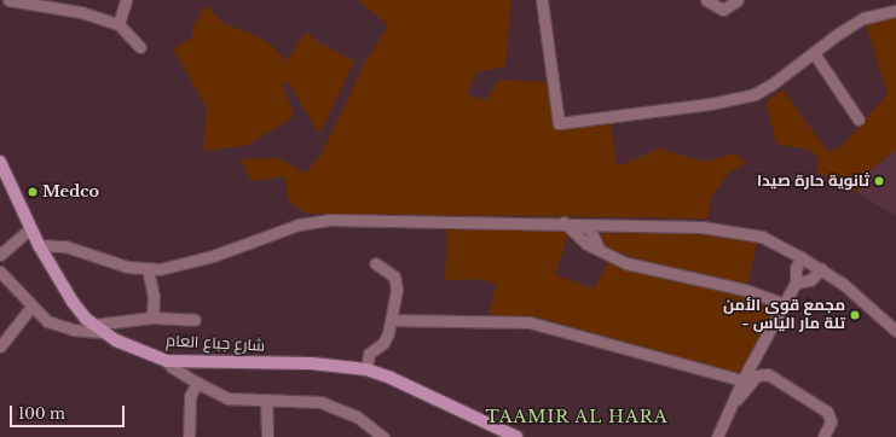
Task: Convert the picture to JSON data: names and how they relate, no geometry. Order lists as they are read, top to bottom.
{
  "streets": {
    "main road": ["شارع جباع العام"]
  },
  "districts": ["TAAMIR AL HARA"],
  "places": ["ثانوية حارة صيدا", "Medco", "مجمع قوى الأمن - تلة مار الياس"],
  "scale_bar": "100 m"
}
